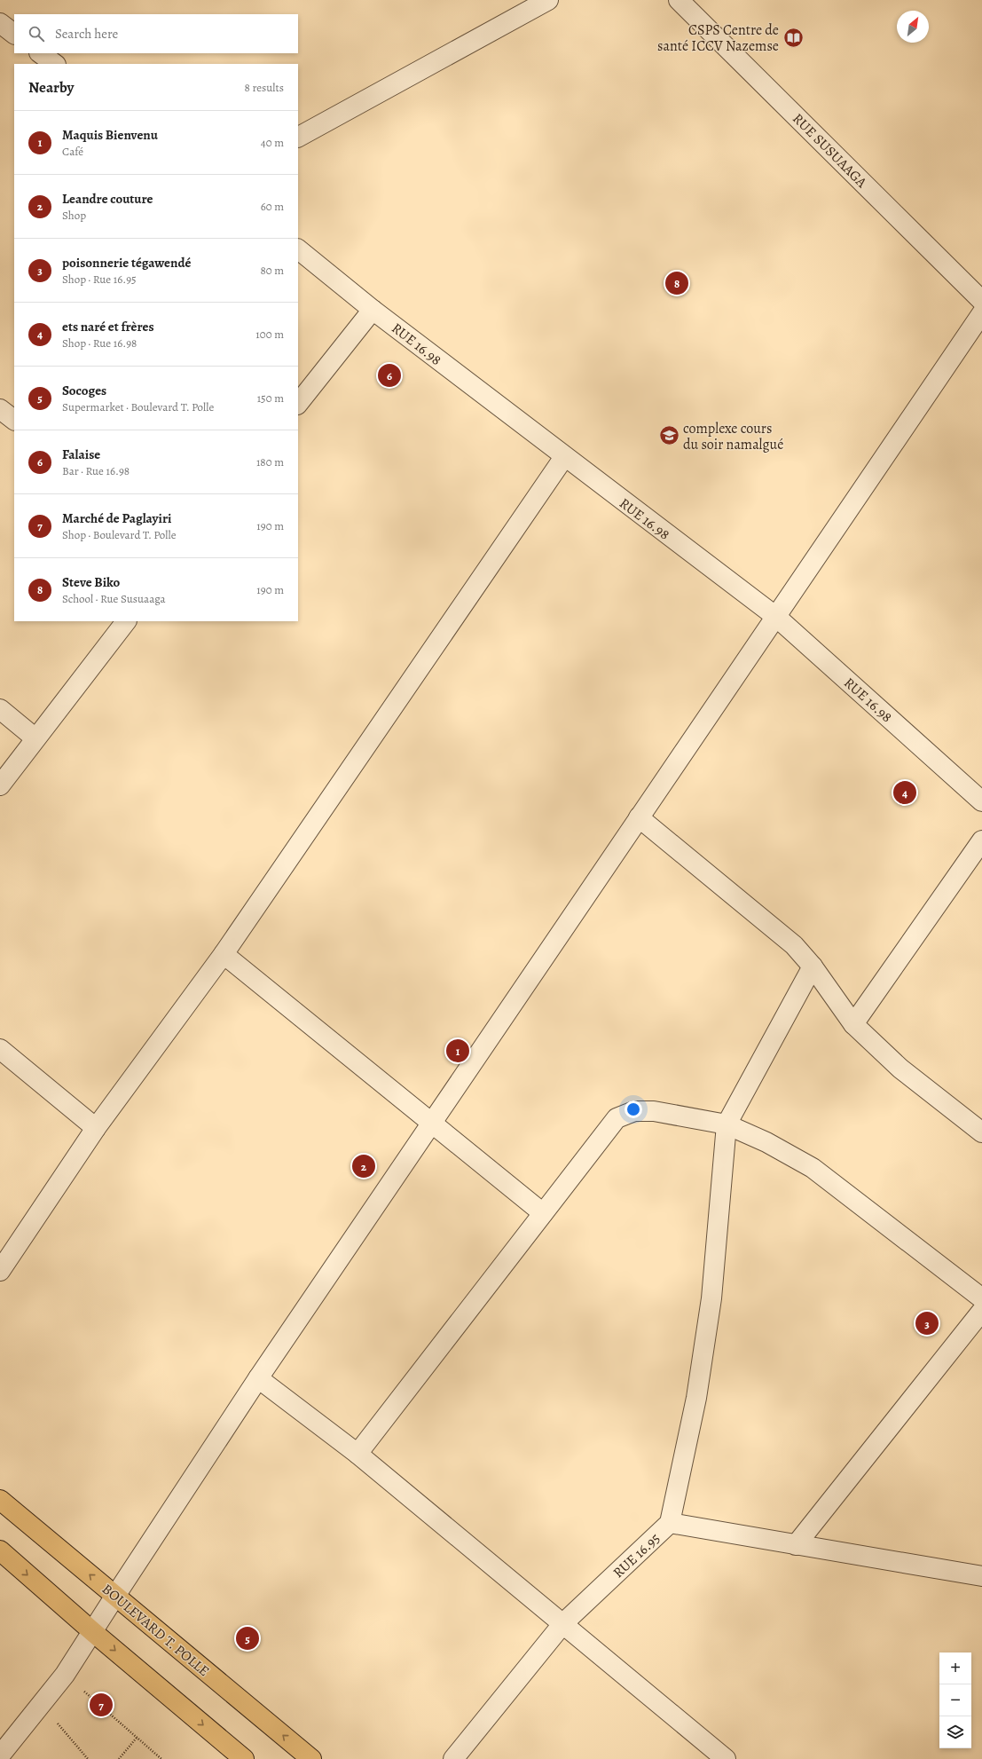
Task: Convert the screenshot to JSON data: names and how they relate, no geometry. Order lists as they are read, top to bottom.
{
  "streets": {
    "highway": ["BOULEVARD T. POLLE"],
    "street": ["RUE SUSUAAGA", "RUE 16.98", "RUE 16.95"]
  },
  "places": {
    "library": ["CSPS Centre de santé ICCV Nazemse"],
    "school or university": ["complexe cours du soir namalgué"]
  },
  "north": "top right",
  "page": {
    "search": "Search here",
    "heading": ["Nearby", "8 results"],
    "list": [
      {
        "mark": "1",
        "name": "Maquis Bienvenu",
        "note": "Café",
        "value": "40 m"
      },
      {
        "mark": "2",
        "name": "Leandre couture",
        "note": "Shop",
        "value": "60 m"
      },
      {
        "mark": "3",
        "name": "poisonnerie tégawendé",
        "note": "Shop · Rue 16.95",
        "value": "80 m"
      },
      {
        "mark": "4",
        "name": "ets naré et frères",
        "note": "Shop · Rue 16.98",
        "value": "100 m"
      },
      {
        "mark": "5",
        "name": "Socoges",
        "note": "Supermarket · Boulevard T. Polle",
        "value": "150 m"
      },
      {
        "mark": "6",
        "name": "Falaise",
        "note": "Bar · Rue 16.98",
        "value": "180 m"
      },
      {
        "mark": "7",
        "name": "Marché de Paglayiri",
        "note": "Shop · Boulevard T. Polle",
        "value": "190 m"
      },
      {
        "mark": "8",
        "name": "Steve Biko",
        "note": "School · Rue Susuaaga",
        "value": "190 m"
      }
    ],
    "pins": [
      "8",
      "6",
      "4",
      "1",
      "2",
      "3",
      "5",
      "7"
    ],
    "map_buttons": ["+", "−"]
  }
}
